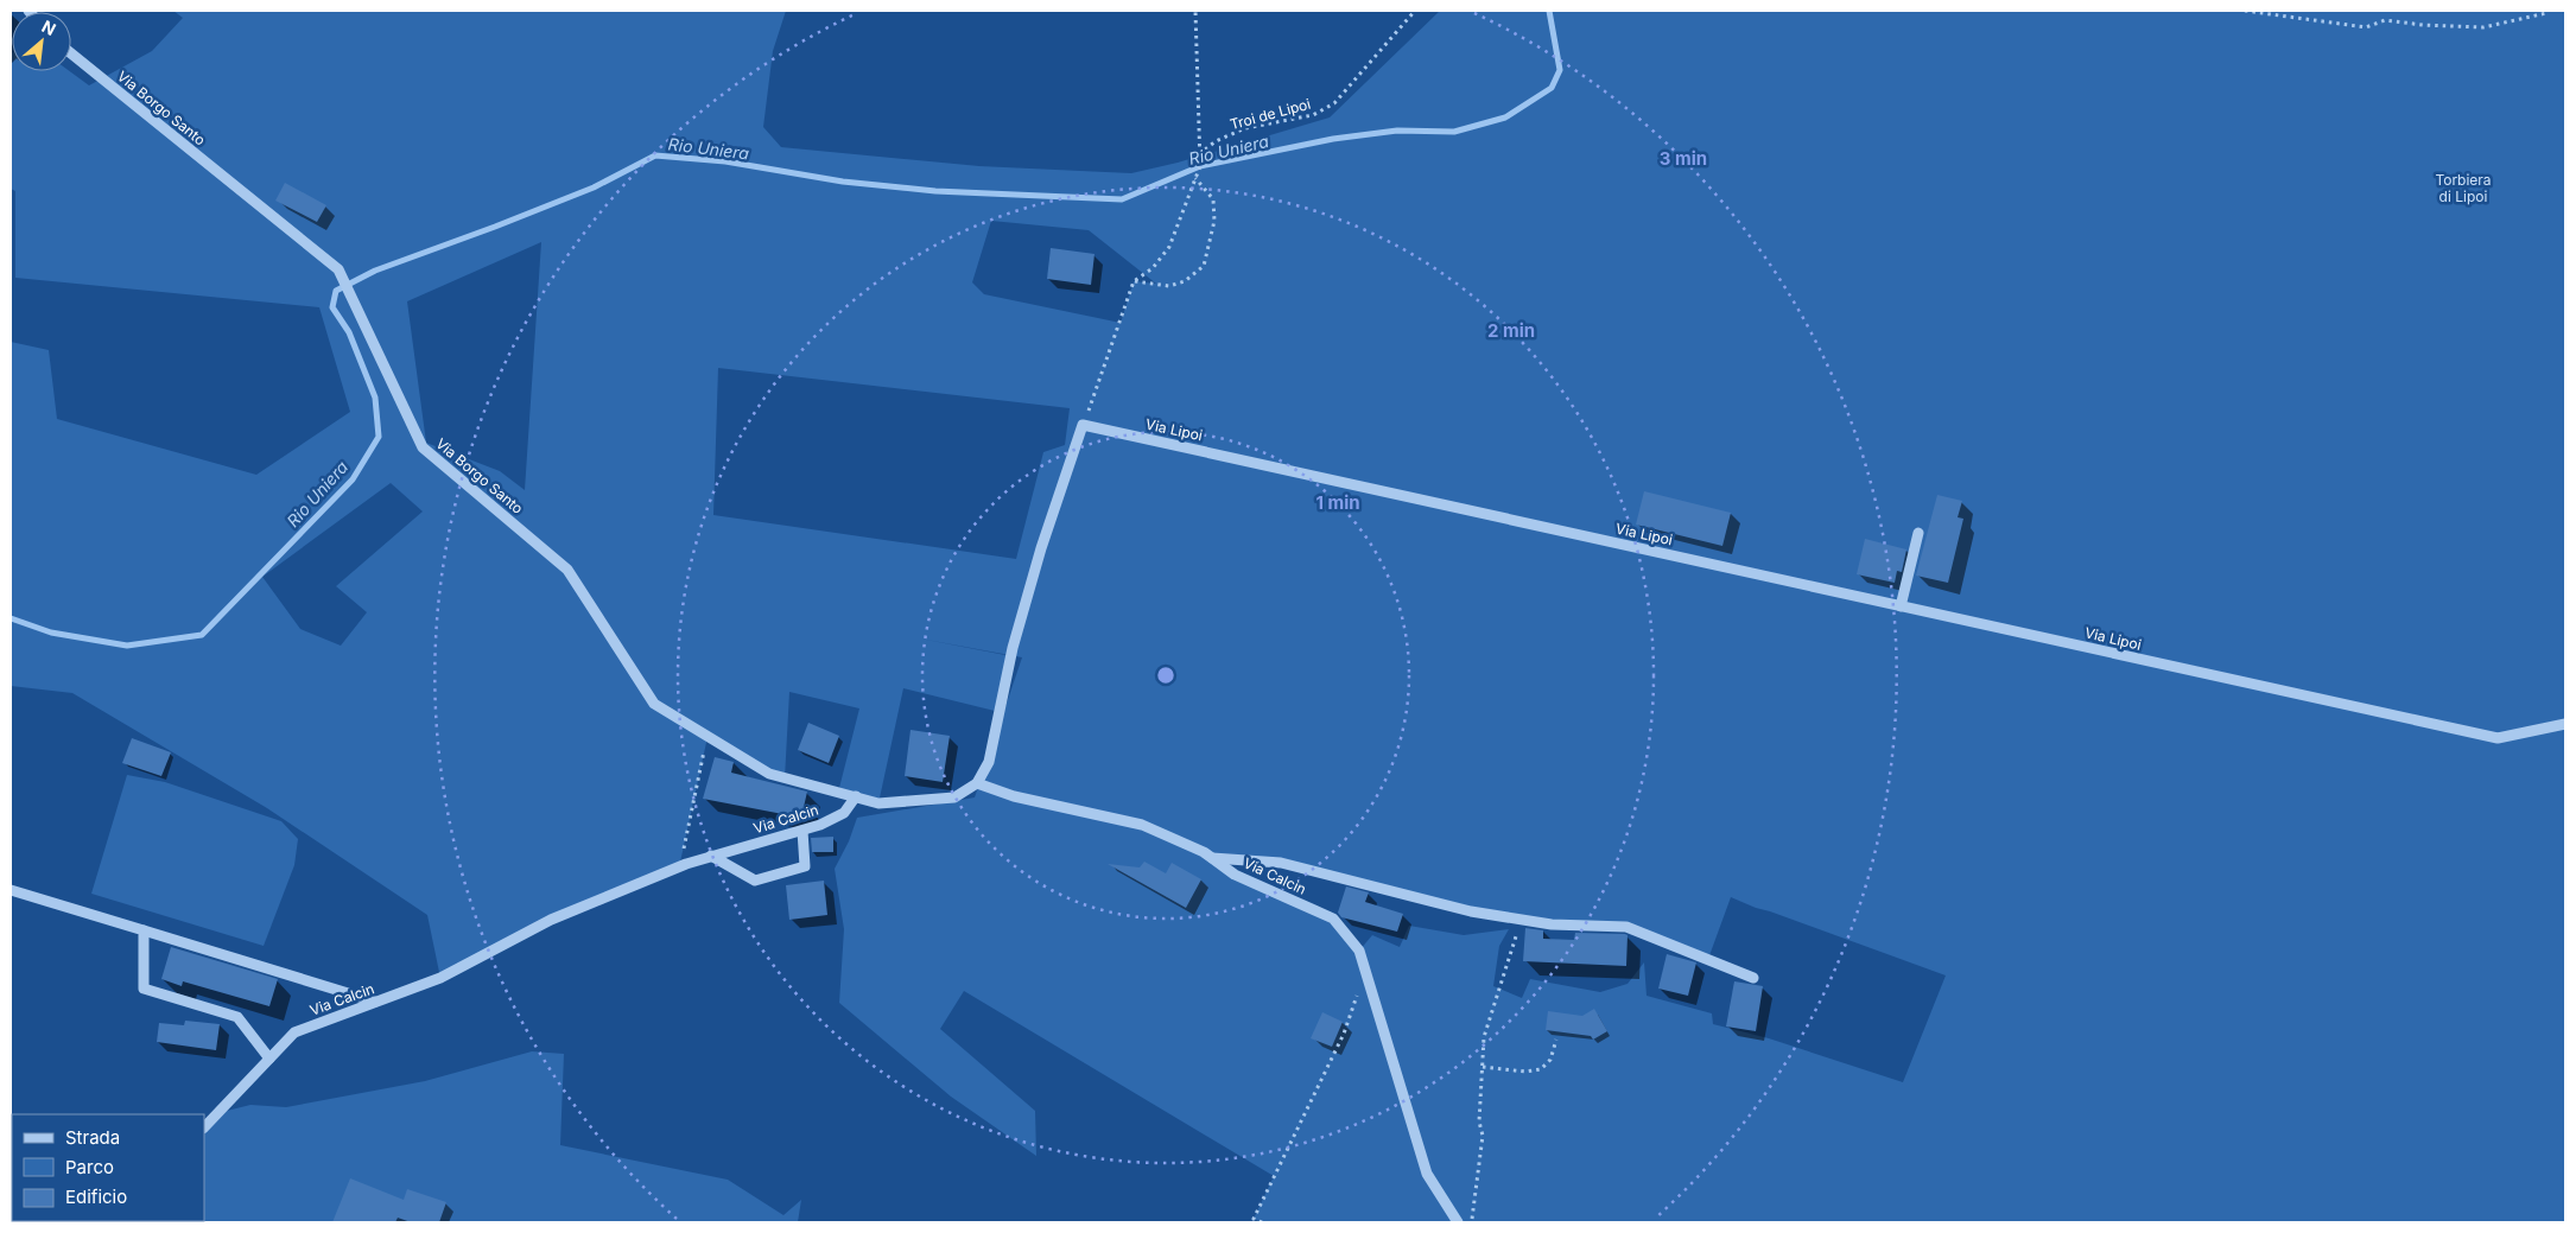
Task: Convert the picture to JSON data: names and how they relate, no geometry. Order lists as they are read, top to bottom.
{
  "streets": {
    "street": ["Via Borgo Santo", "Via Lipoi", "Via Calcin"],
    "path": ["Troi de Lipoi"]
  },
  "crossings": [
    ["Via Borgo Santo", "Via Calcin"]
  ],
  "water": ["Rio Uniera"],
  "parks": ["Torbiera di Lipoi"],
  "legend": ["Strada", "Parco", "Edificio"],
  "north": "top right",
  "rings": ["3 min", "2 min", "1 min"]
}
